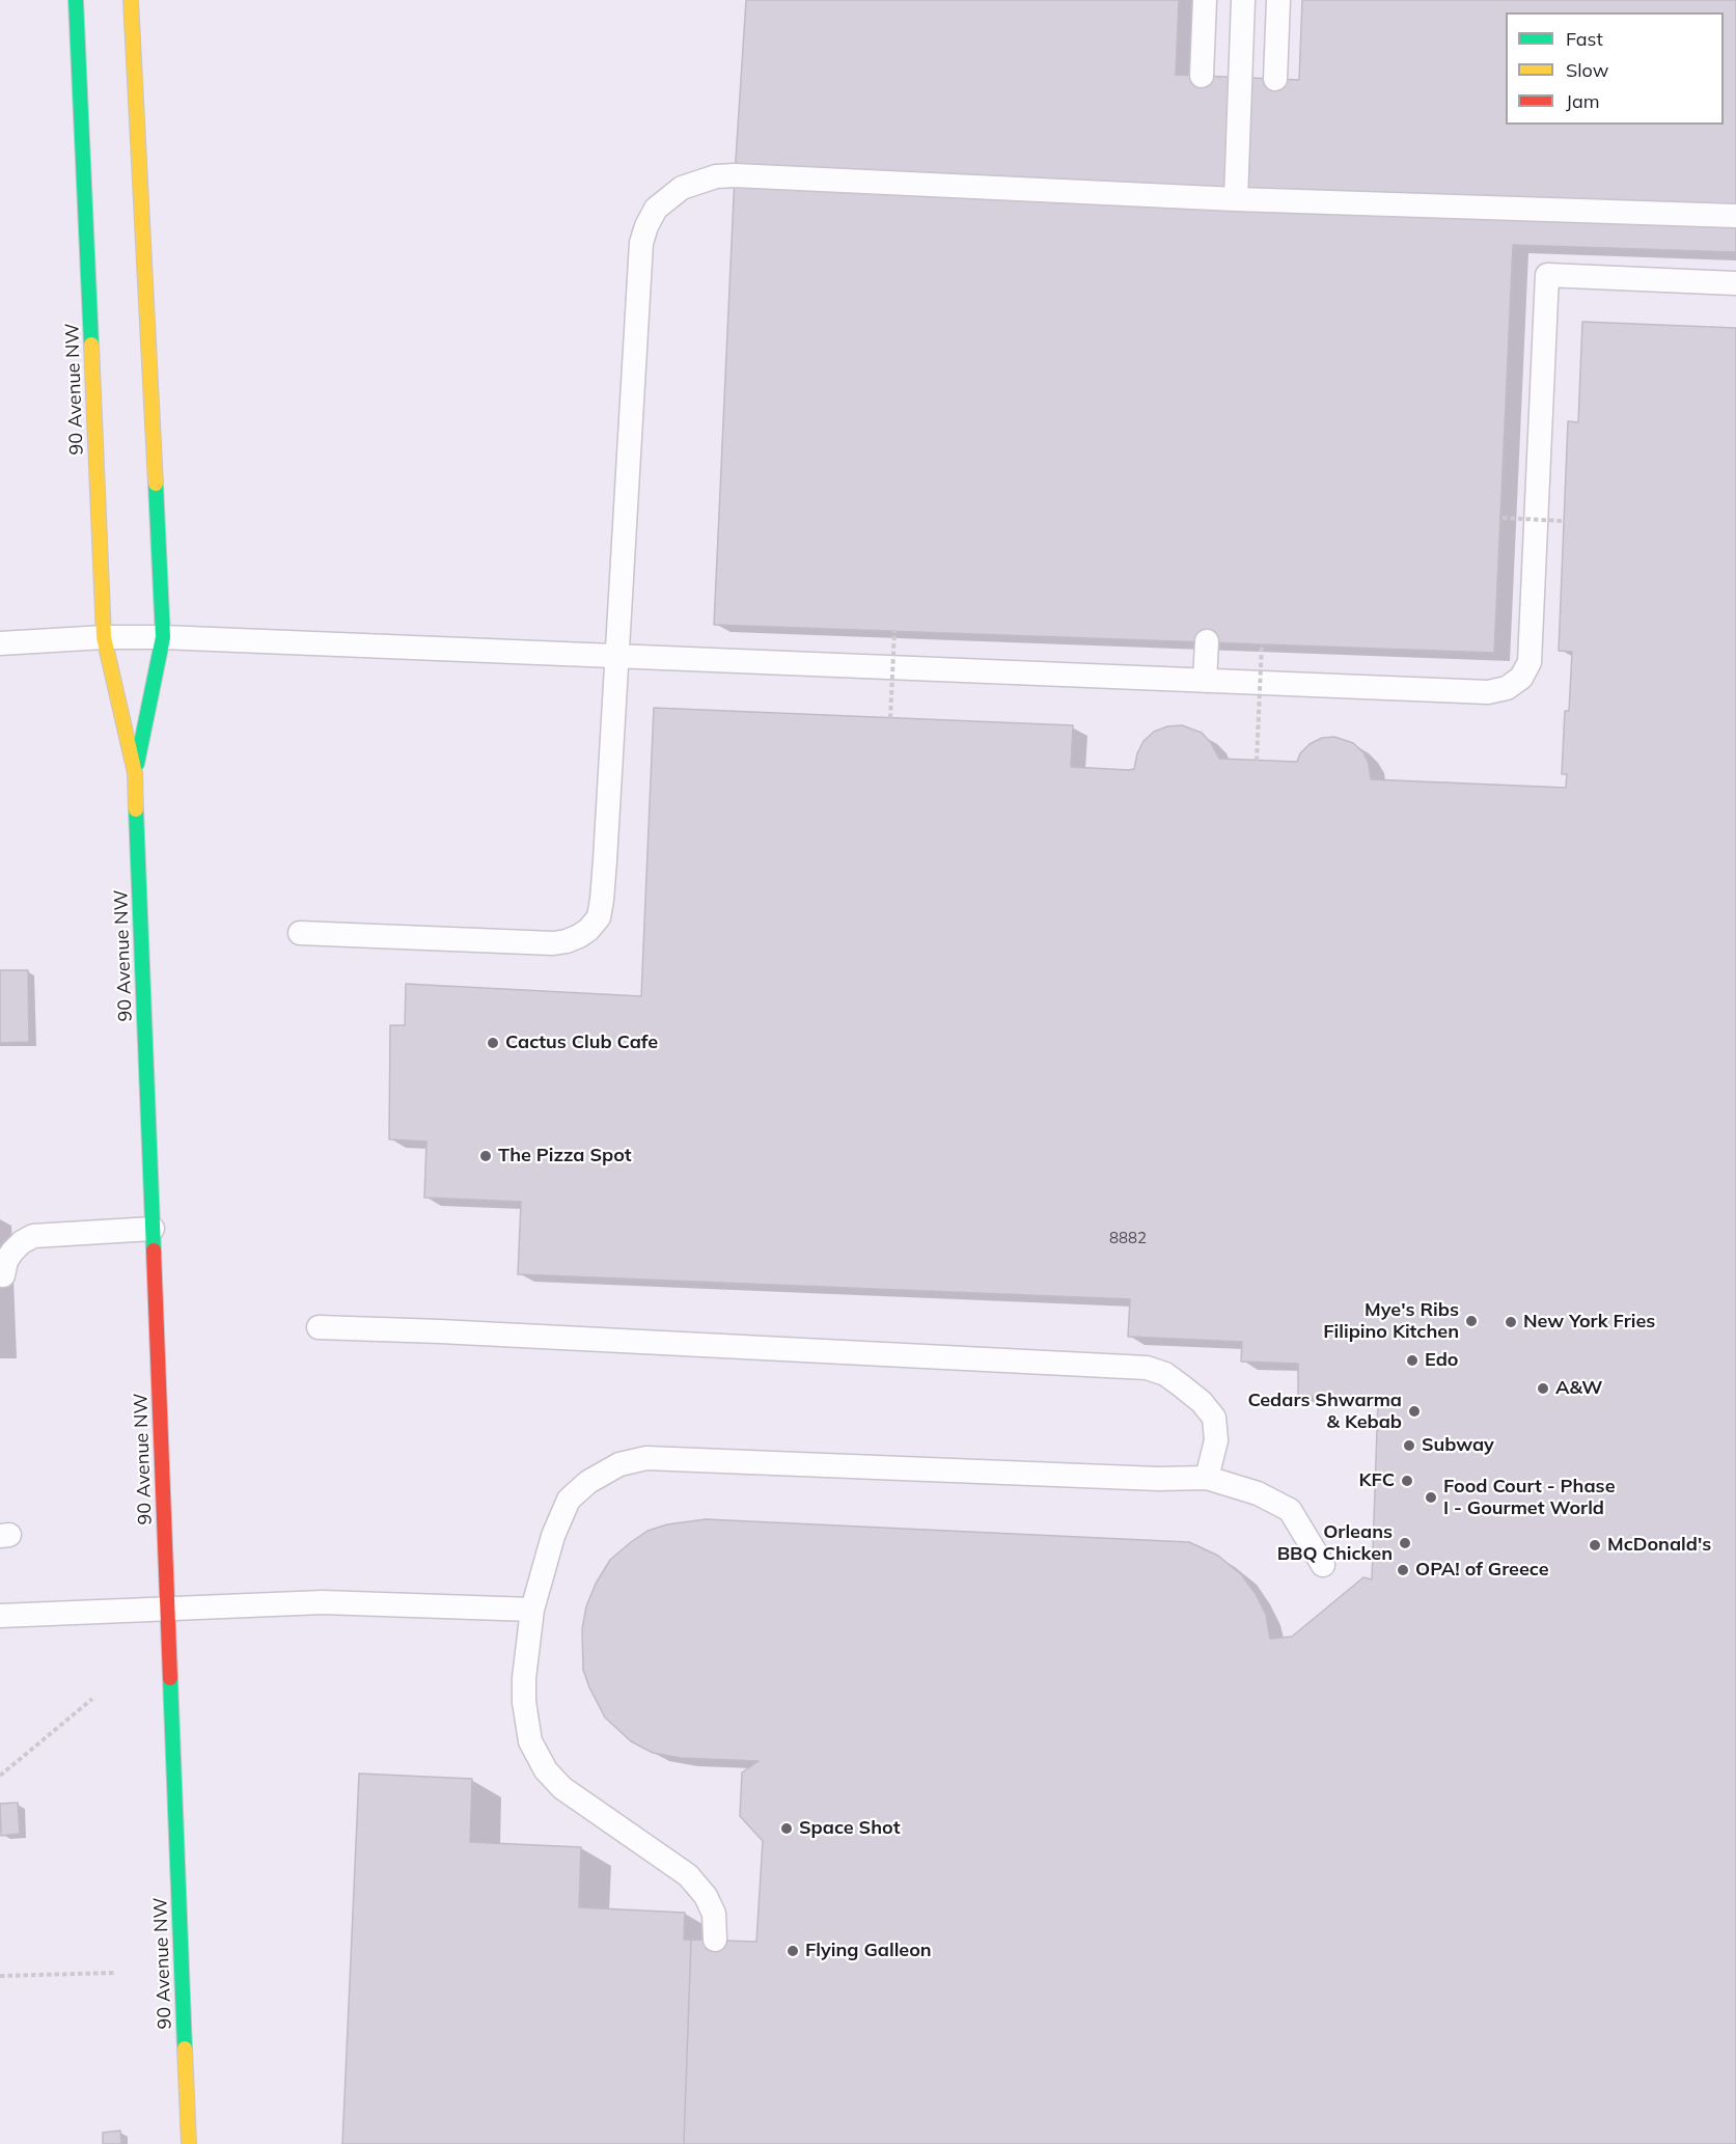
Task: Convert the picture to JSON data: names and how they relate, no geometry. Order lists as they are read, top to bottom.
{
  "streets": {
    "street": ["90 Avenue NW"]
  },
  "places": [
    "Cactus Club Cafe",
    "The Pizza Spot",
    "Mye's Ribs Filipino Kitchen",
    "New York Fries",
    "Edo",
    "A&W",
    "Cedars Shwarma & Kebab",
    "Subway",
    "KFC",
    "Food Court - Phase I - Gourmet World",
    "Orleans BBQ Chicken",
    "McDonald's",
    "OPA! of Greece",
    "Space Shot",
    "Flying Galleon"
  ],
  "house_numbers": ["8882"],
  "legend": ["Fast", "Slow", "Jam"]
}
